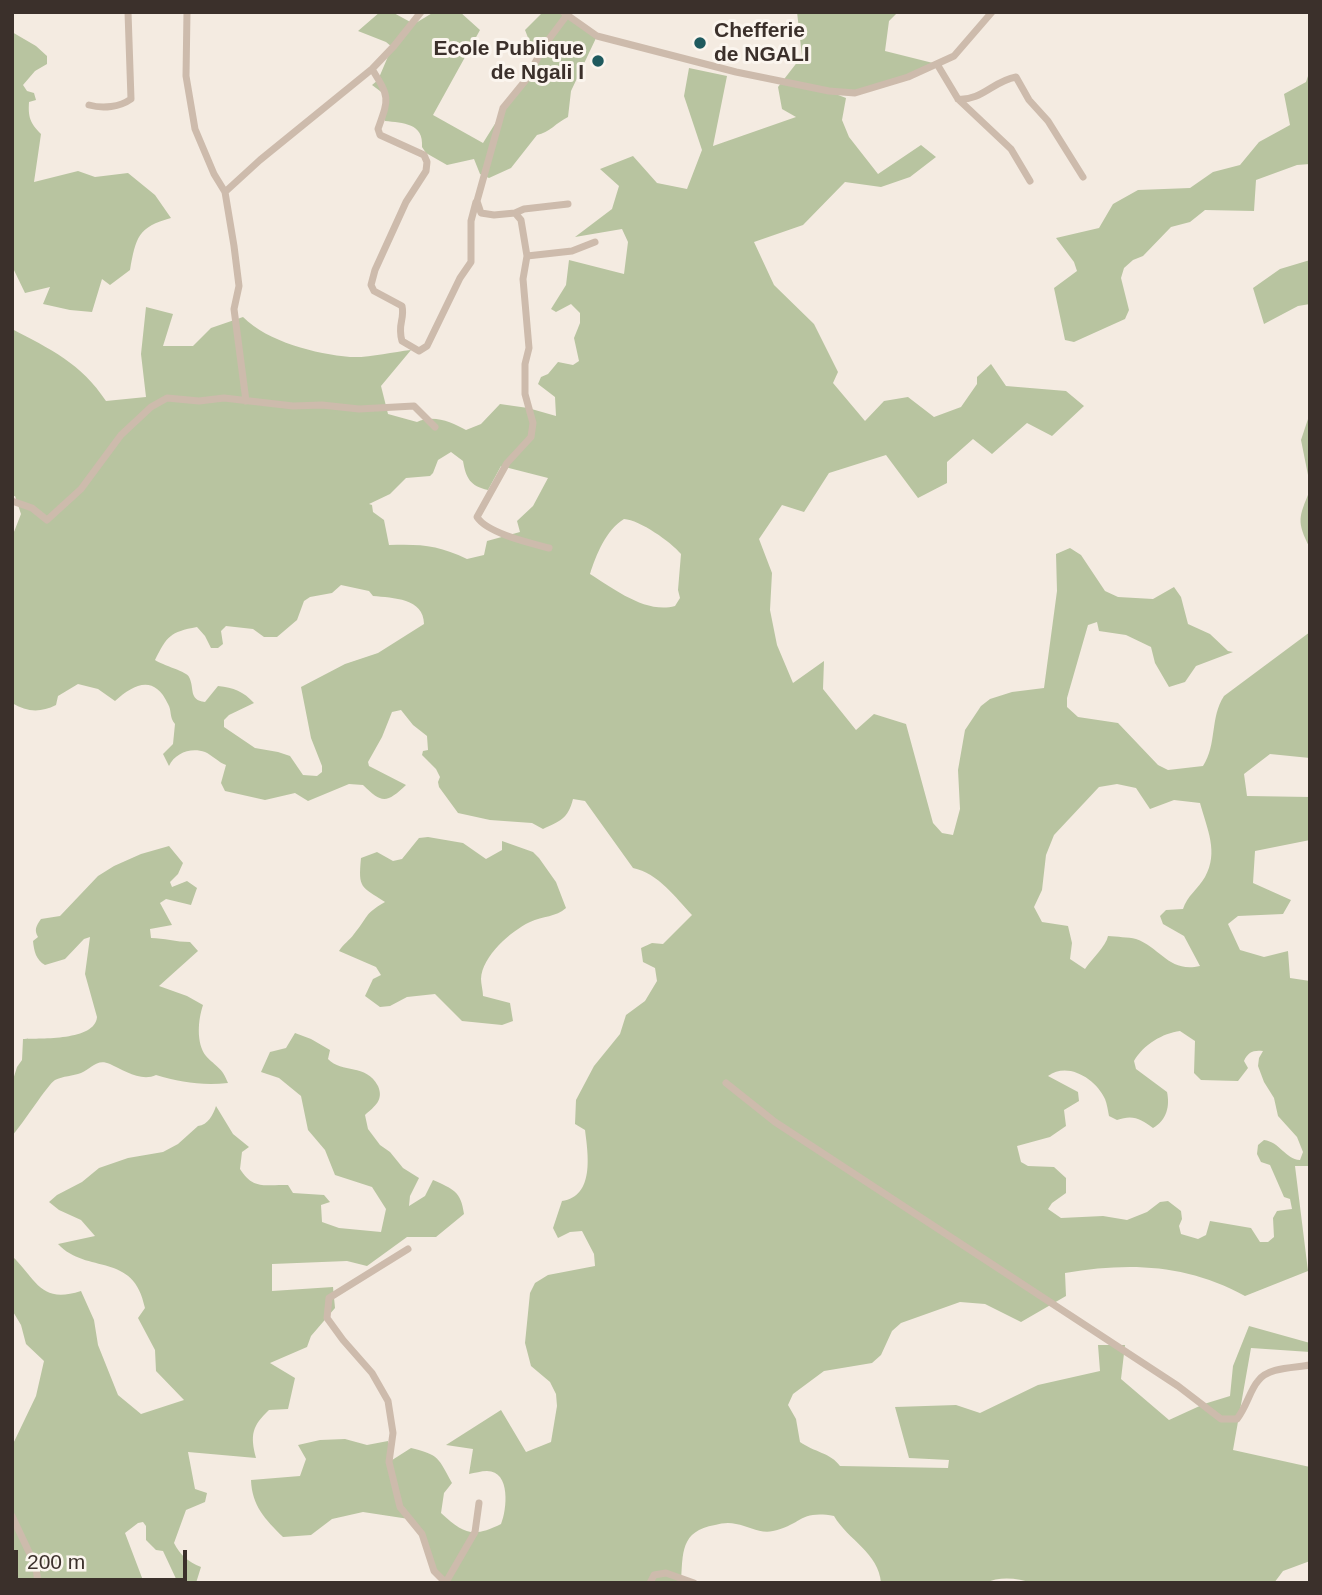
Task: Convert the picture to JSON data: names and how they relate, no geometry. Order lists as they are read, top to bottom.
{
  "places": ["Chefferie de NGALI", "Ecole Publique de Ngali I"],
  "scale_bar": "200 m"
}
